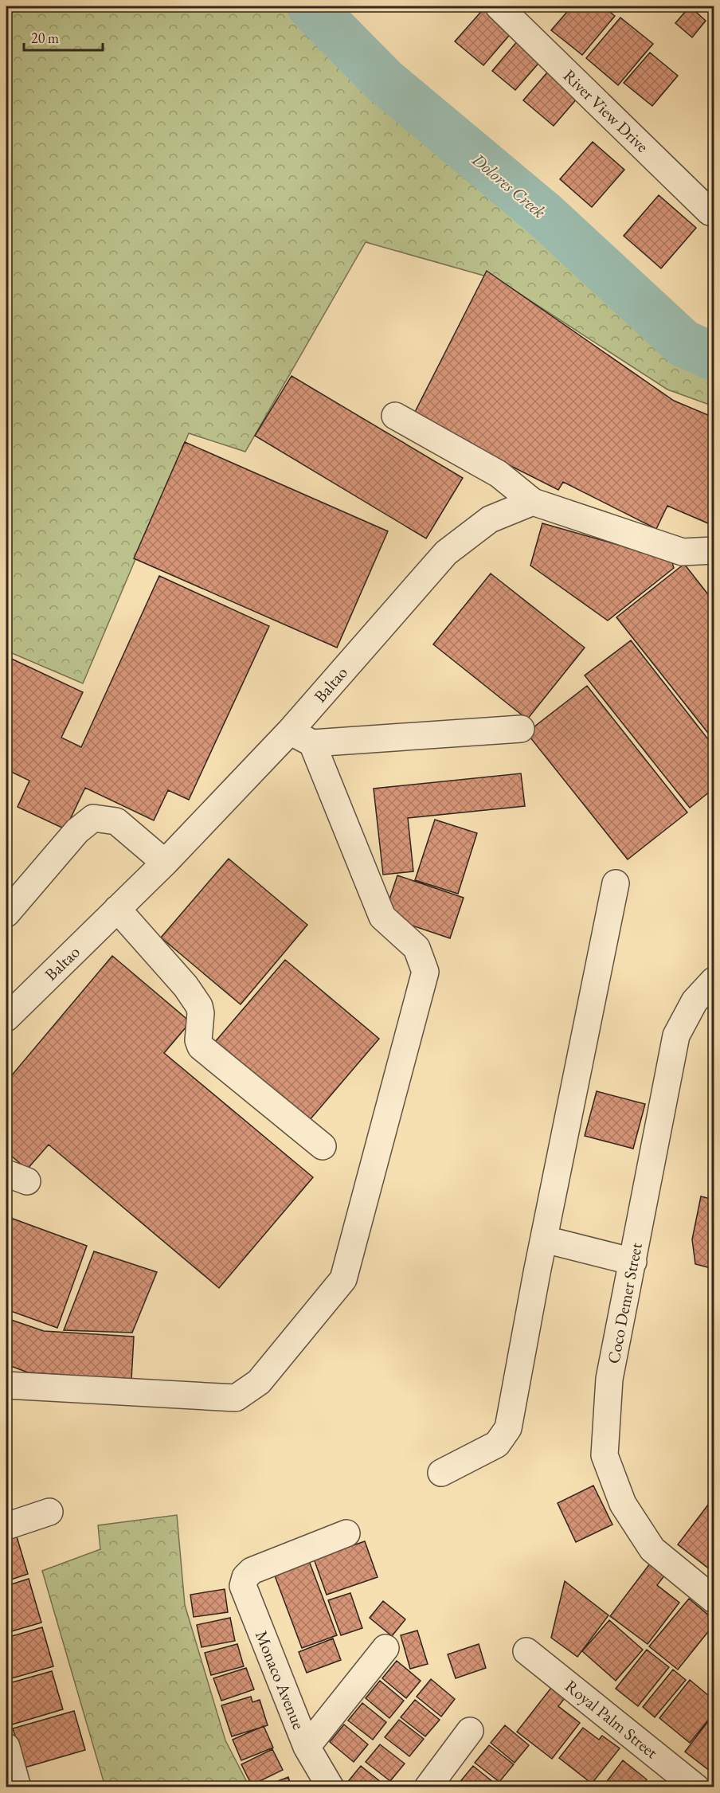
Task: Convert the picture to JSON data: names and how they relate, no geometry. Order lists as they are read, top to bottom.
{
  "streets": {
    "street": [
      "River View Drive",
      "Baltao",
      "Coco Demer Street",
      "Monaco Avenue",
      "Royal Palm Street"
    ]
  },
  "water": ["Dolores Creek"],
  "scale_bar": "20 m"
}
